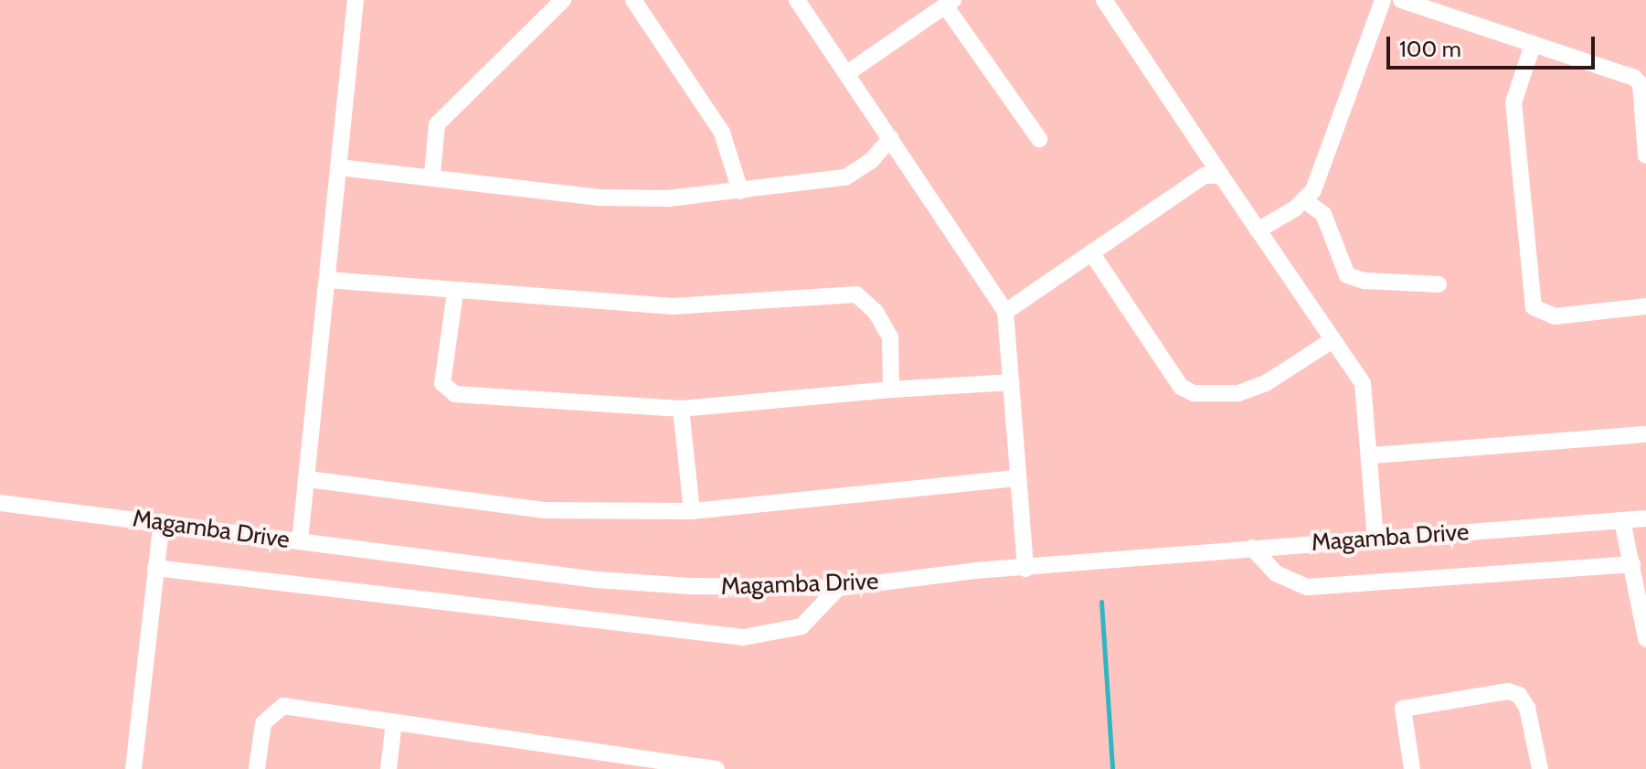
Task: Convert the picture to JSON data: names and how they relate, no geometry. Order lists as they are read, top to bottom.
{
  "streets": {
    "street": ["Magamba Drive"]
  },
  "scale_bar": "100 m"
}
